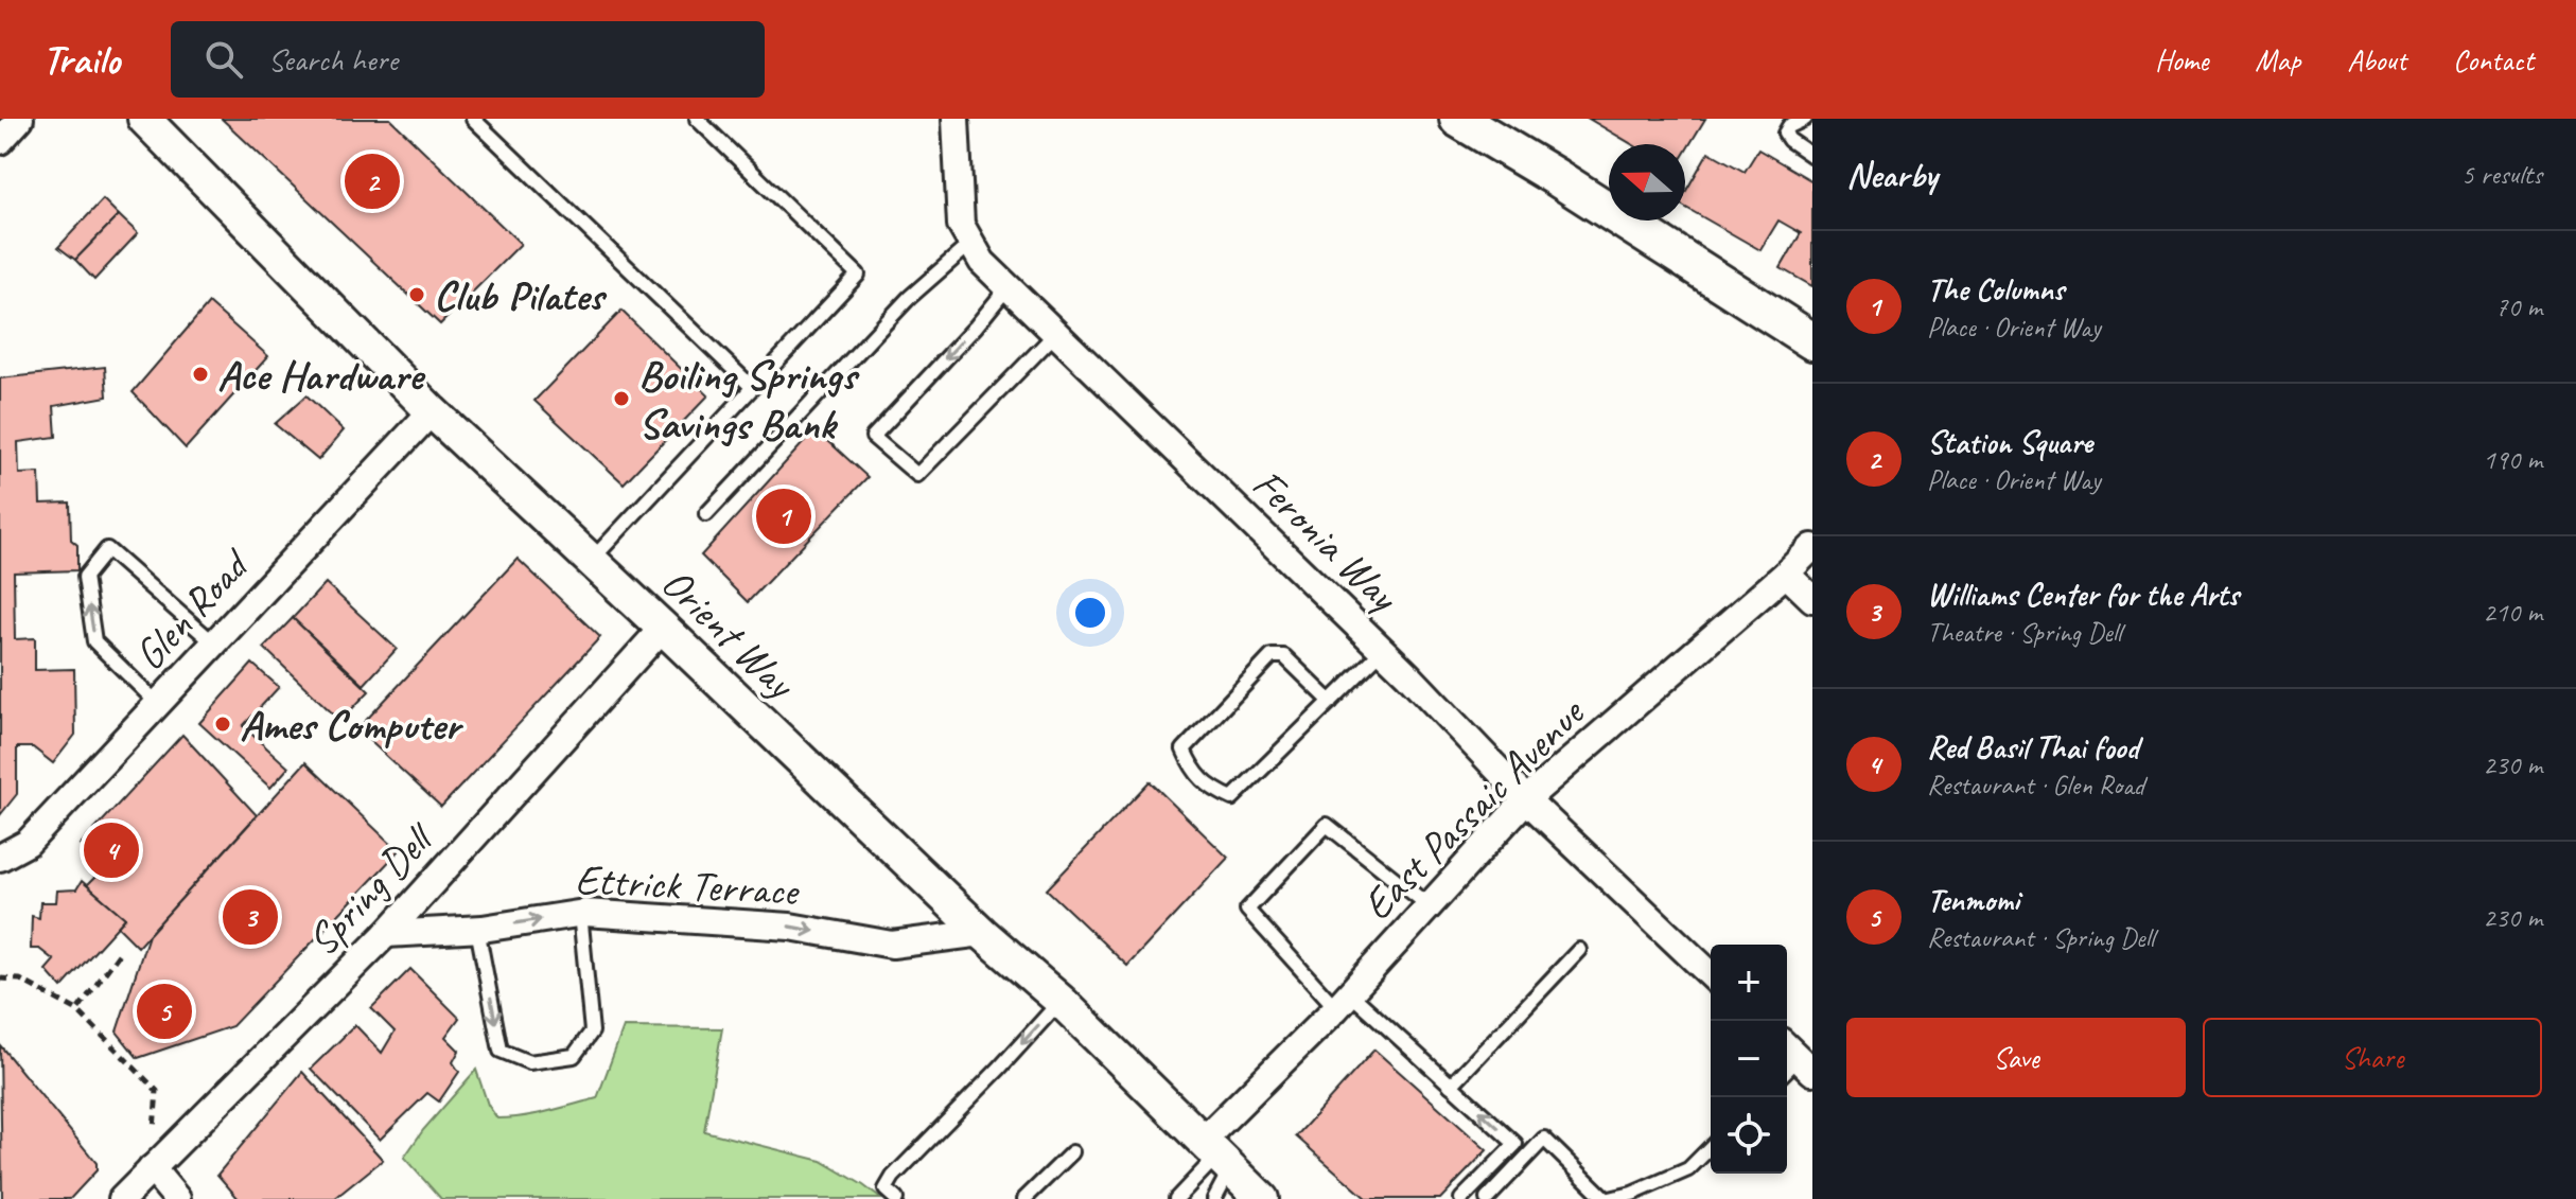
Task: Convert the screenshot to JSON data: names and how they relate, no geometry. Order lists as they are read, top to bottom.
{
  "streets": {
    "street": [
      "Feronia Way",
      "Glen Road",
      "Orient Way",
      "East Passaic Avenue",
      "Ettrick Terrace",
      "Spring Dell"
    ]
  },
  "crossings": [
    ["Feronia Way", "East Passaic Avenue"],
    ["Glen Road", "Orient Way"],
    ["Orient Way", "East Passaic Avenue"],
    ["Orient Way", "Ettrick Terrace"],
    ["Orient Way", "Spring Dell"],
    ["Ettrick Terrace", "Spring Dell"]
  ],
  "one_way": ["Ettrick Terrace"],
  "places": [
    "Club Pilates",
    "Ace Hardware",
    "Boiling Springs Savings Bank",
    "Ames Computer"
  ],
  "north": "left",
  "page": {
    "header": "Trailo",
    "search": "Search here",
    "nav": [
      "Home",
      "Map",
      "About",
      "Contact"
    ],
    "heading": ["Nearby", "5 results"],
    "pins": [
      "2",
      "1",
      "4",
      "3",
      "5"
    ],
    "list": [
      {
        "mark": "1",
        "name": "The Columns",
        "note": "Place · Orient Way",
        "value": "70 m"
      },
      {
        "mark": "2",
        "name": "Station Square",
        "note": "Place · Orient Way",
        "value": "190 m"
      },
      {
        "mark": "3",
        "name": "Williams Center for the Arts",
        "note": "Theatre · Spring Dell",
        "value": "210 m"
      },
      {
        "mark": "4",
        "name": "Red Basil Thai food",
        "note": "Restaurant · Glen Road",
        "value": "230 m"
      },
      {
        "mark": "5",
        "name": "Tenmomi",
        "note": "Restaurant · Spring Dell",
        "value": "230 m"
      }
    ],
    "map_buttons": ["+", "−"],
    "buttons": ["Save", "Share"]
  }
}
